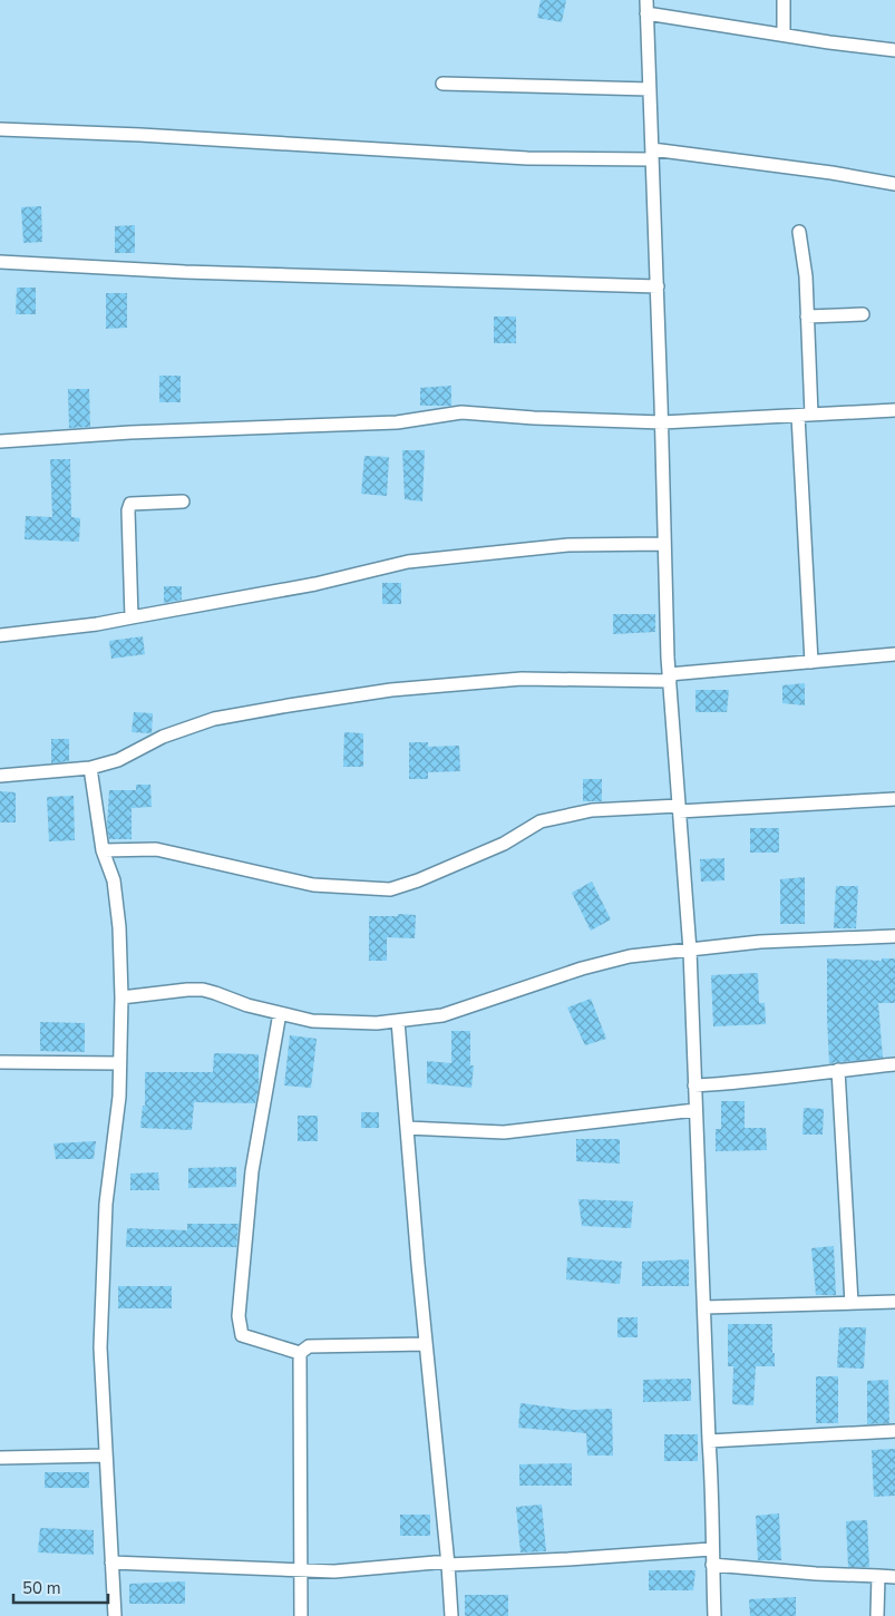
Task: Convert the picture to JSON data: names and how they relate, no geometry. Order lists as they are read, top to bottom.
{
  "scale_bar": "50 m"
}
